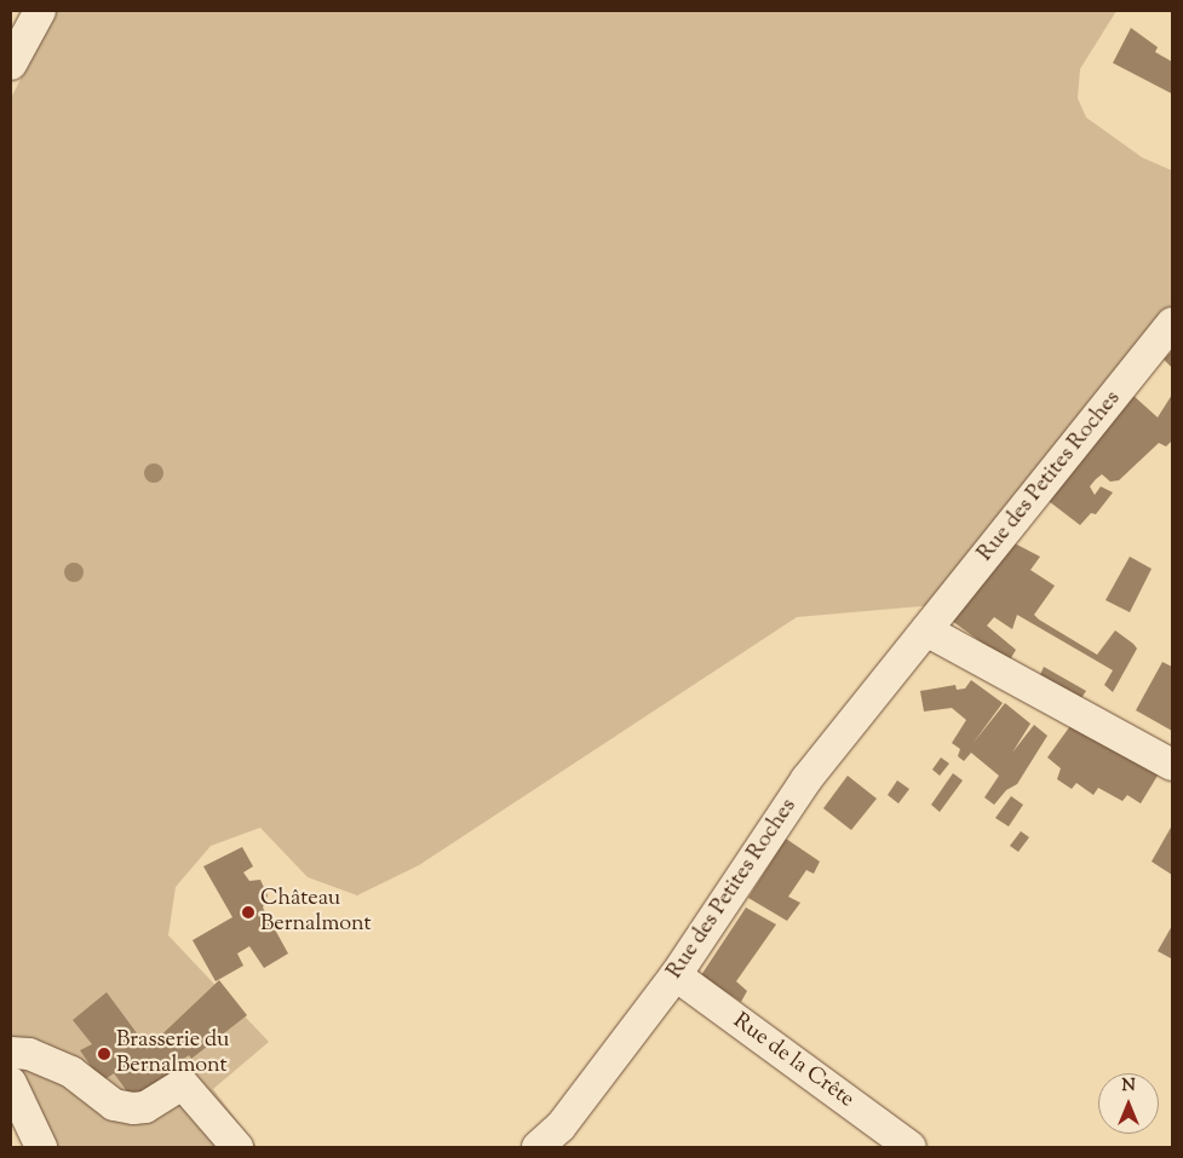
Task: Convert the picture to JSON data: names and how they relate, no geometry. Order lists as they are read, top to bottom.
{
  "streets": {
    "street": ["Rue des Petites Roches", "Rue de la Crête"]
  },
  "crossings": [
    ["Rue des Petites Roches", "Rue de la Crête"]
  ],
  "places": ["Château Bernalmont", "Brasserie du Bernalmont"],
  "north": "top"
}
